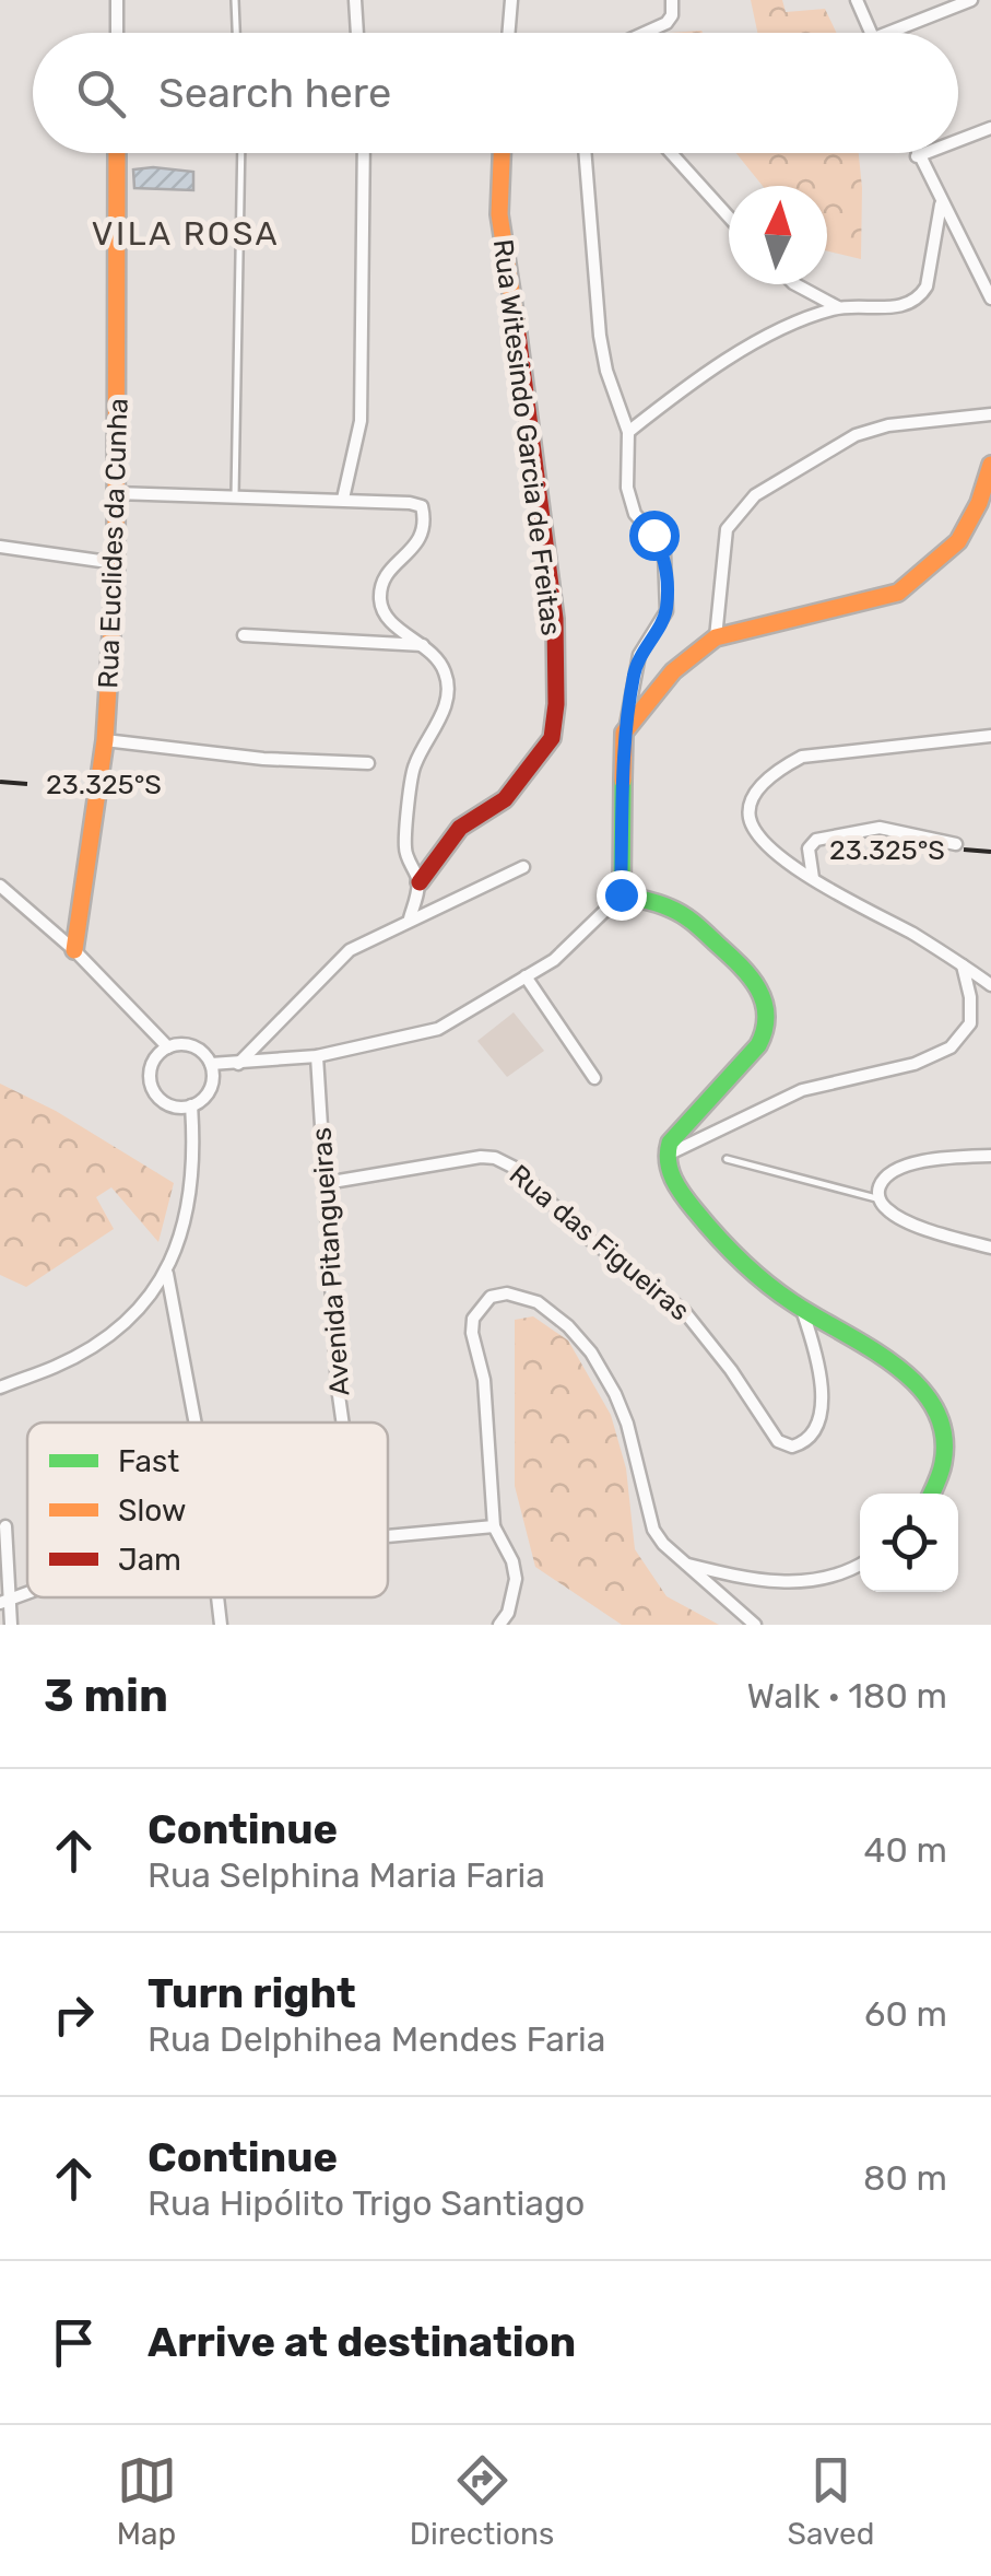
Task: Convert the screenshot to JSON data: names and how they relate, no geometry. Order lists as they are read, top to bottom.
{
  "streets": {
    "street": [
      "Rua Witesindo Garcia de Freitas",
      "Rua Euclides da Cunha",
      "Rua das Figueiras",
      "Avenida Pitangueiras"
    ]
  },
  "crossings": [
    ["Rua das Figueiras", "Avenida Pitangueiras"]
  ],
  "districts": ["VILA ROSA"],
  "legend": ["Fast", "Slow", "Jam"],
  "north": "top",
  "page": {
    "search": "Search here",
    "heading": ["3 min", "Walk · 180 m"],
    "list": [
      ["Continue", "Rua Selphina Maria Faria", "40 m"],
      ["Turn right", "Rua Delphihea Mendes Faria", "60 m"],
      ["Continue", "Rua Hipólito Trigo Santiago", "80 m"],
      "Arrive at destination"
    ],
    "nav": ["Map", "Directions", "Saved"]
  },
  "coordinates": ["23.325°S"]
}
